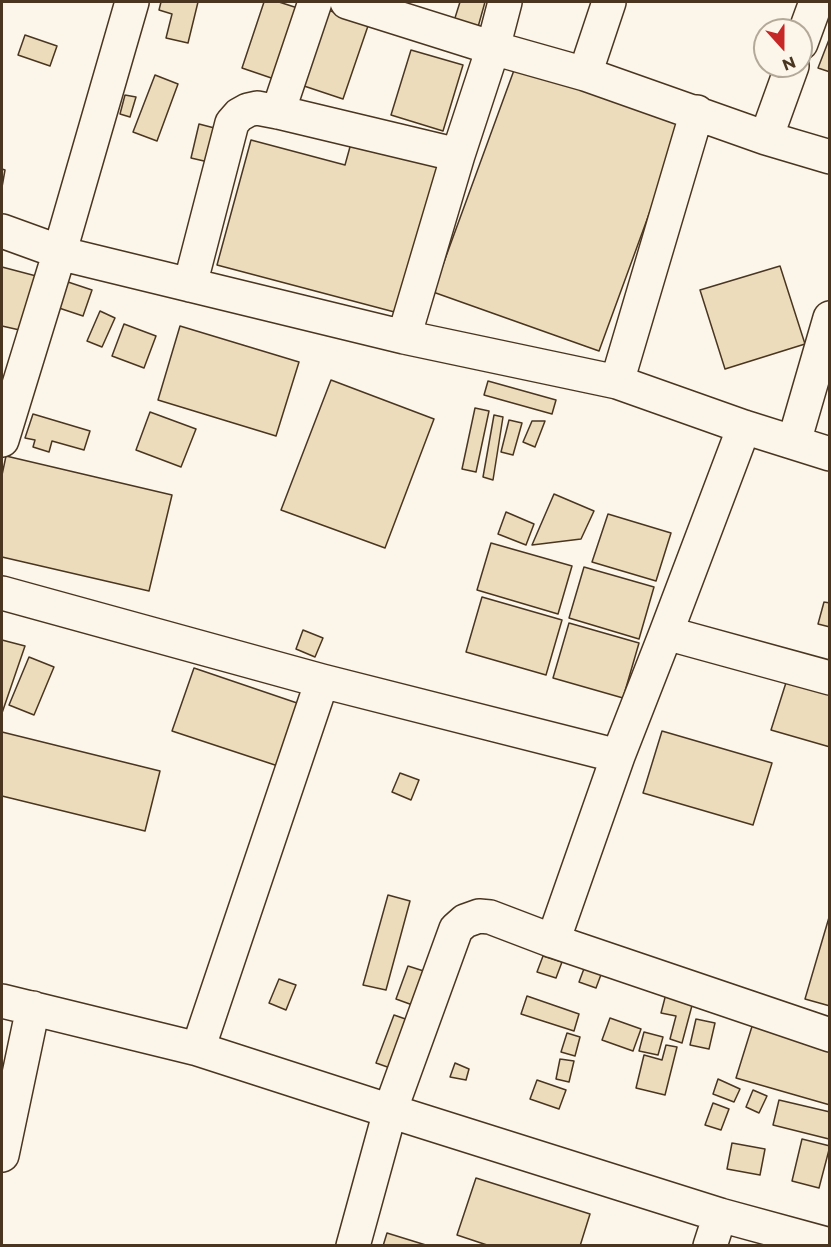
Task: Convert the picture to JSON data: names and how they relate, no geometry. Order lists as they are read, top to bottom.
{
  "north": "bottom"
}
